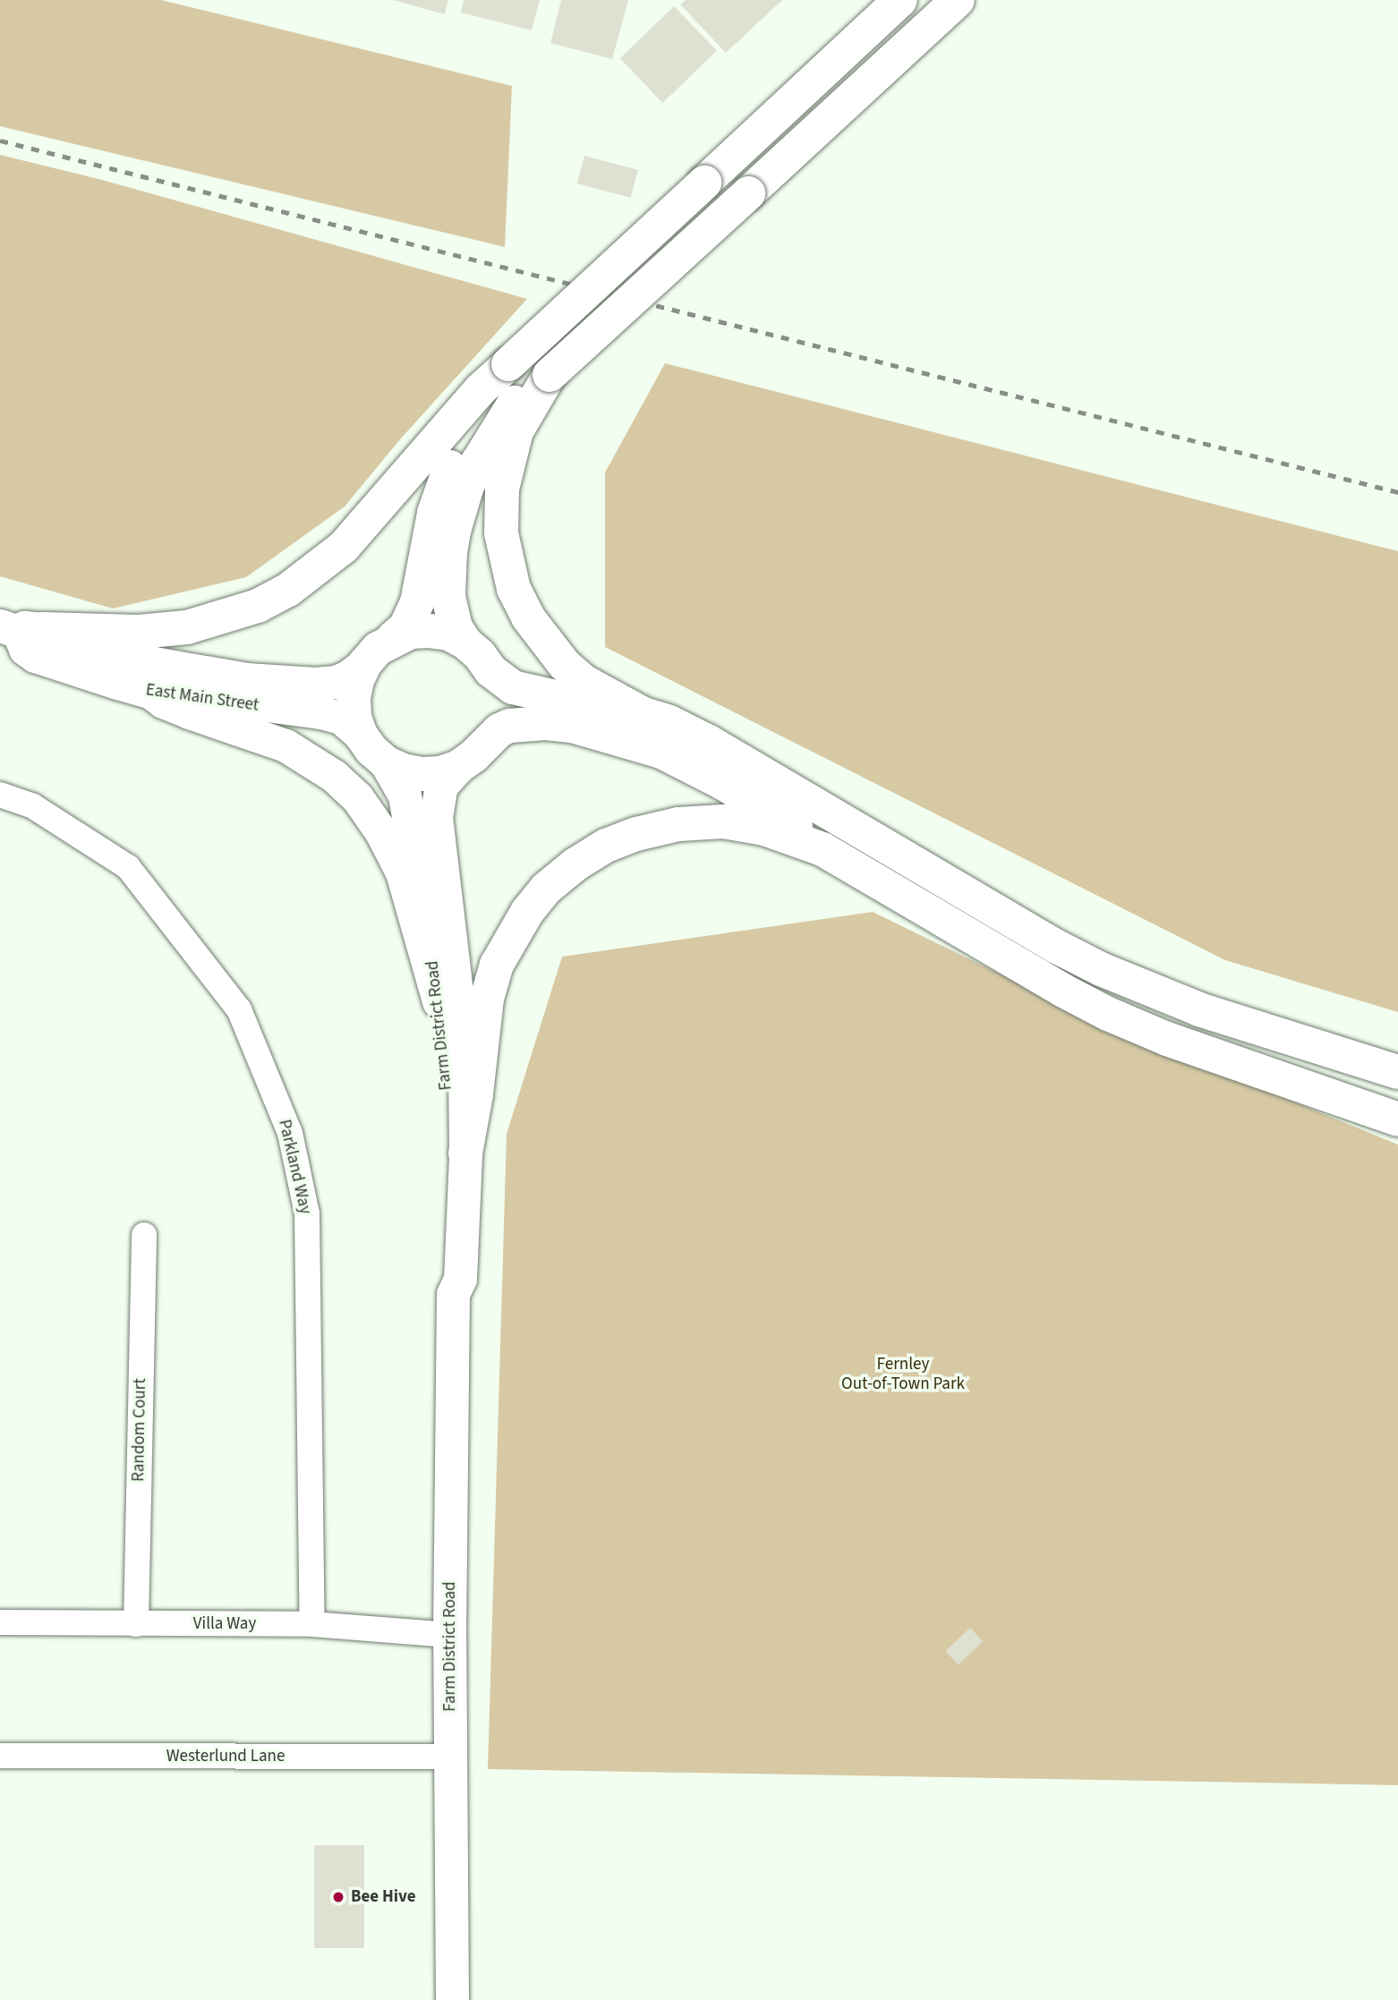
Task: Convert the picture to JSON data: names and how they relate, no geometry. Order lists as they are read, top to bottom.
{
  "streets": {
    "main road": ["East Main Street", "Farm District Road"],
    "street": [
      "Parkland Way",
      "Random Court",
      "Villa Way",
      "Westerlund Lane"
    ]
  },
  "crossings": [
    ["East Main Street", "Farm District Road"],
    ["Farm District Road", "Villa Way"],
    ["Farm District Road", "Westerlund Lane"],
    ["Parkland Way", "Villa Way"],
    ["Random Court", "Villa Way"]
  ],
  "parks": ["Fernley Out-of-Town Park"],
  "places": ["Bee Hive"]
}
